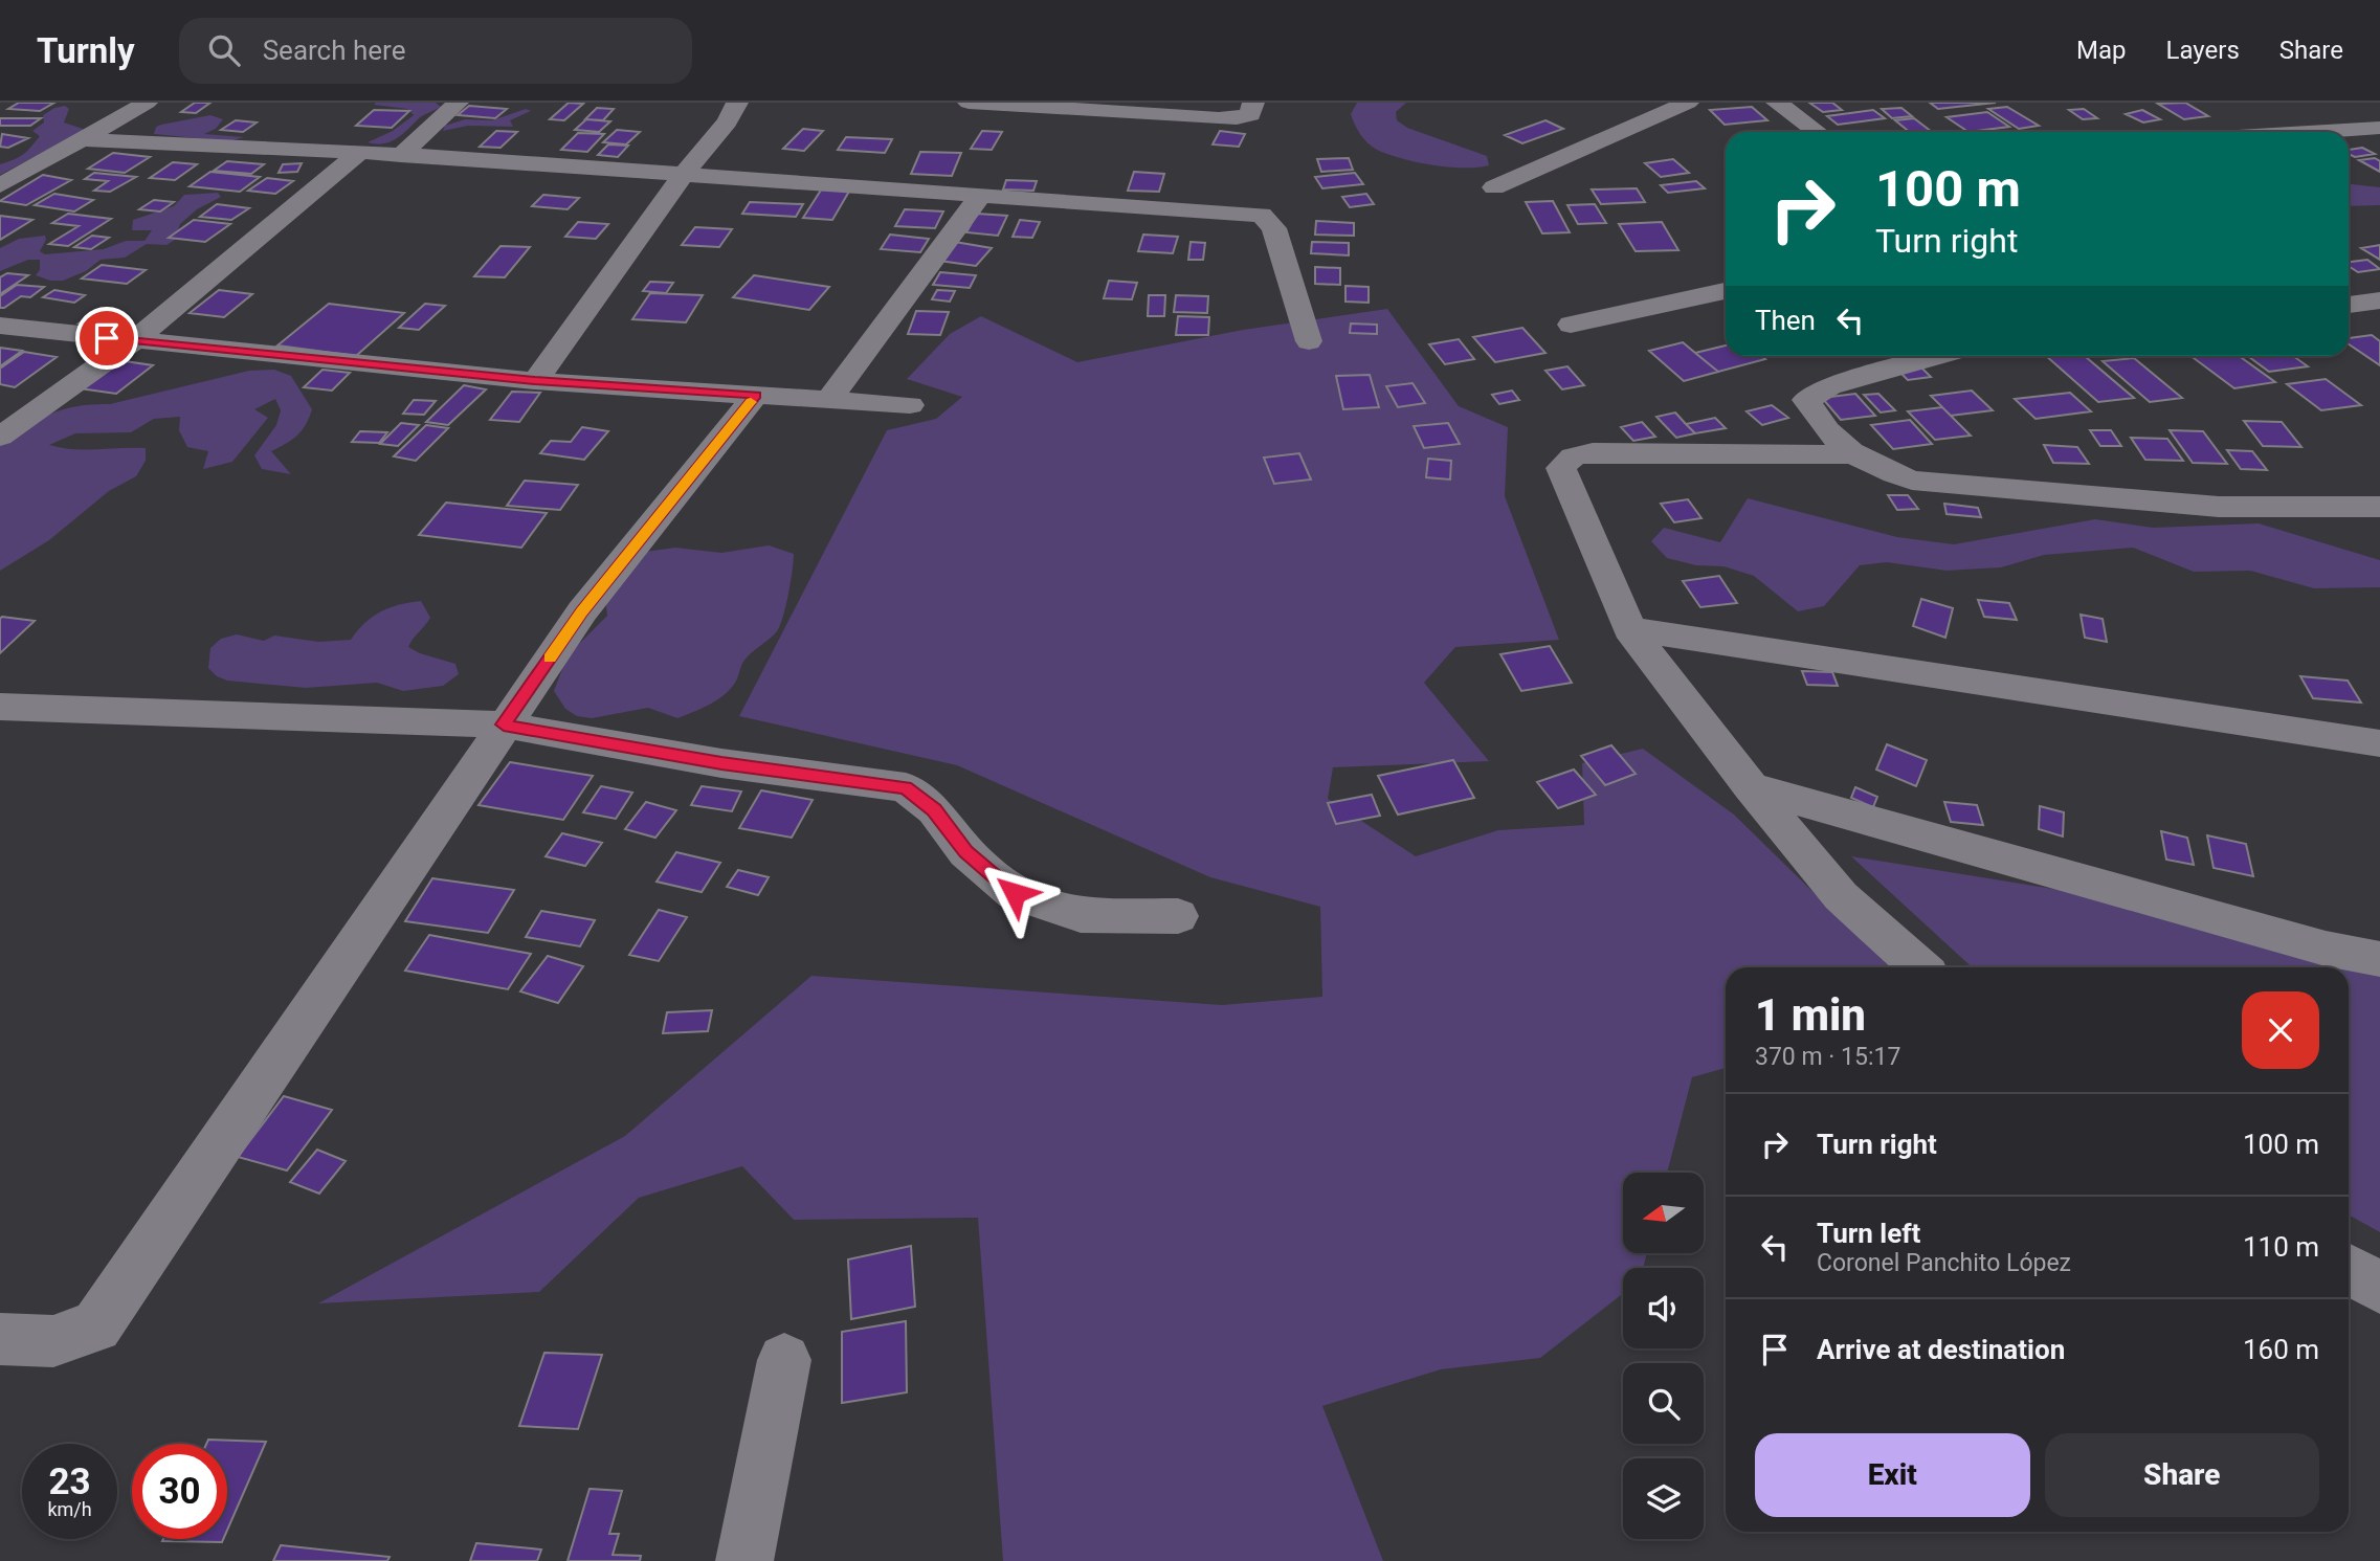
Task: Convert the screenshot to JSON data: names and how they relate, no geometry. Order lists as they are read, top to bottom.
{
  "north": "left",
  "page": {
    "header": "Turnly",
    "search": "Search here",
    "nav": ["Map", "Layers", "Share"],
    "turn": ["100 m", "Turn right"],
    "then": "Then",
    "heading": ["1 min", "370 m · 15:17"],
    "list": [
      {
        "name": "Turn right",
        "value": "100 m"
      },
      {
        "name": "Turn left",
        "note": "Coronel Panchito López",
        "value": "110 m"
      },
      {
        "name": "Arrive at destination",
        "value": "160 m"
      }
    ],
    "buttons": ["Exit", "Share"],
    "speed": "23 km/h",
    "limit": "30"
  }
}
